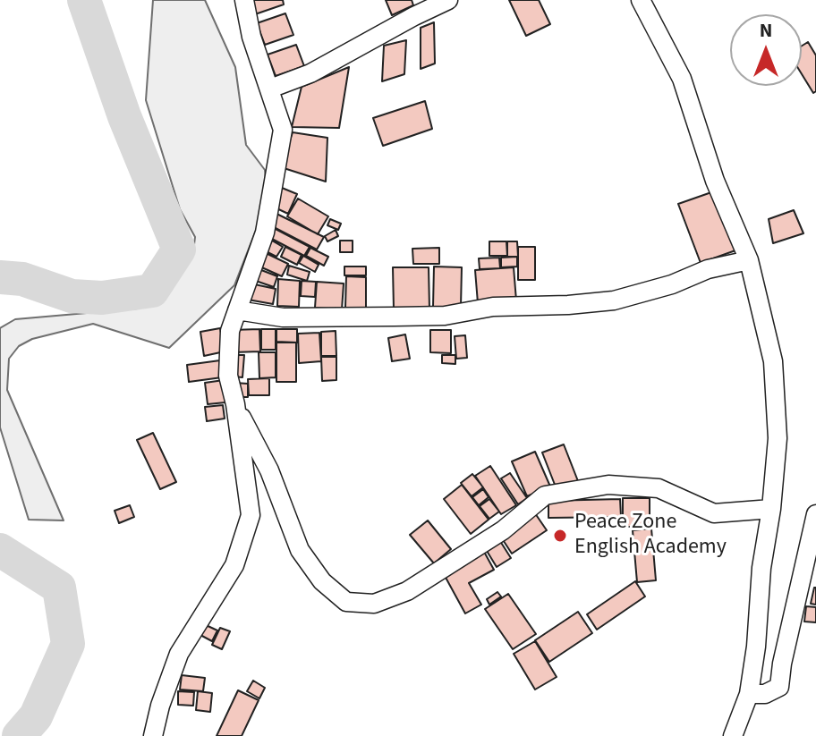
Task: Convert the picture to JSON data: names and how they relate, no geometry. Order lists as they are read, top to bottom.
{
  "places": ["Peace Zone English Academy"],
  "north": "top"
}
